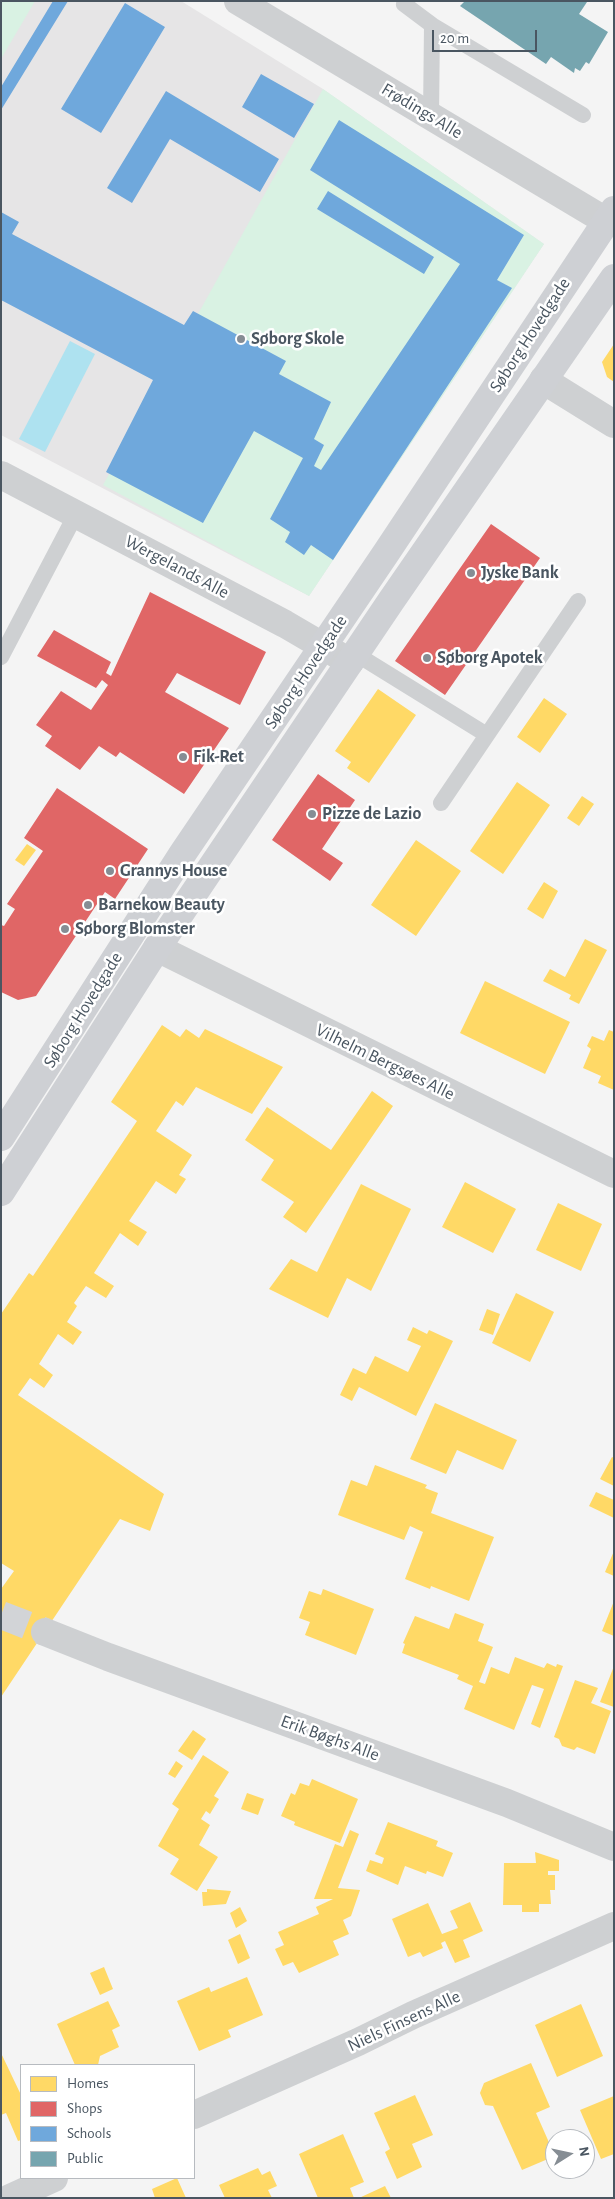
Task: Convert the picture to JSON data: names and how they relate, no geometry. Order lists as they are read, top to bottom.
{
  "streets": {
    "street": [
      "Frødings Alle",
      "Søborg Hovedgade",
      "Wergelands Alle",
      "Vilhelm Bergsøes Alle",
      "Erik Bøghs Alle",
      "Niels Finsens Alle"
    ]
  },
  "crossings": [
    ["Frødings Alle", "Søborg Hovedgade"],
    ["Søborg Hovedgade", "Wergelands Alle"],
    ["Søborg Hovedgade", "Vilhelm Bergsøes Alle"]
  ],
  "places": [
    "Søborg Skole",
    "Jyske Bank",
    "Søborg Apotek",
    "Fik-Ret",
    "Pizze de Lazio",
    "Grannys House",
    "Barnekow Beauty",
    "Søborg Blomster"
  ],
  "legend": [
    "Homes",
    "Shops",
    "Schools",
    "Public"
  ],
  "scale_bar": "20 m",
  "north": "right"
}
